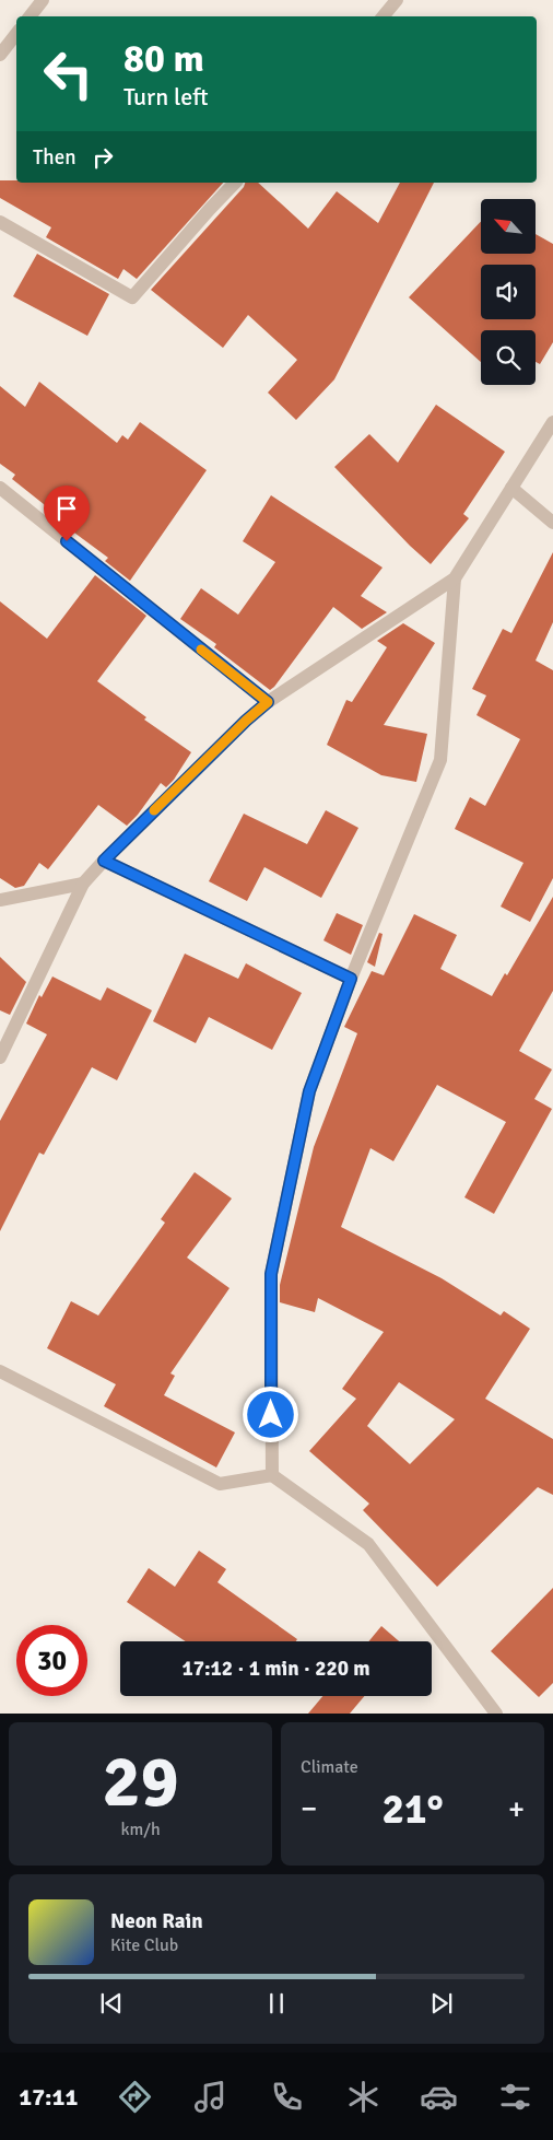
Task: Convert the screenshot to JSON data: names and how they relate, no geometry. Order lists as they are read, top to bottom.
{
  "north": "top left",
  "page": {
    "turn": ["80 m", "Turn left"],
    "then": "Then",
    "limit": "30",
    "trip": "17:12 · 1 min · 220 m",
    "tile": [
      ["29", "km/h"],
      "Climate"
    ],
    "heat": ["−", "21°", "+"],
    "song": ["Neon Rain", "Kite Club"],
    "tabs": "17:11"
  }
}
